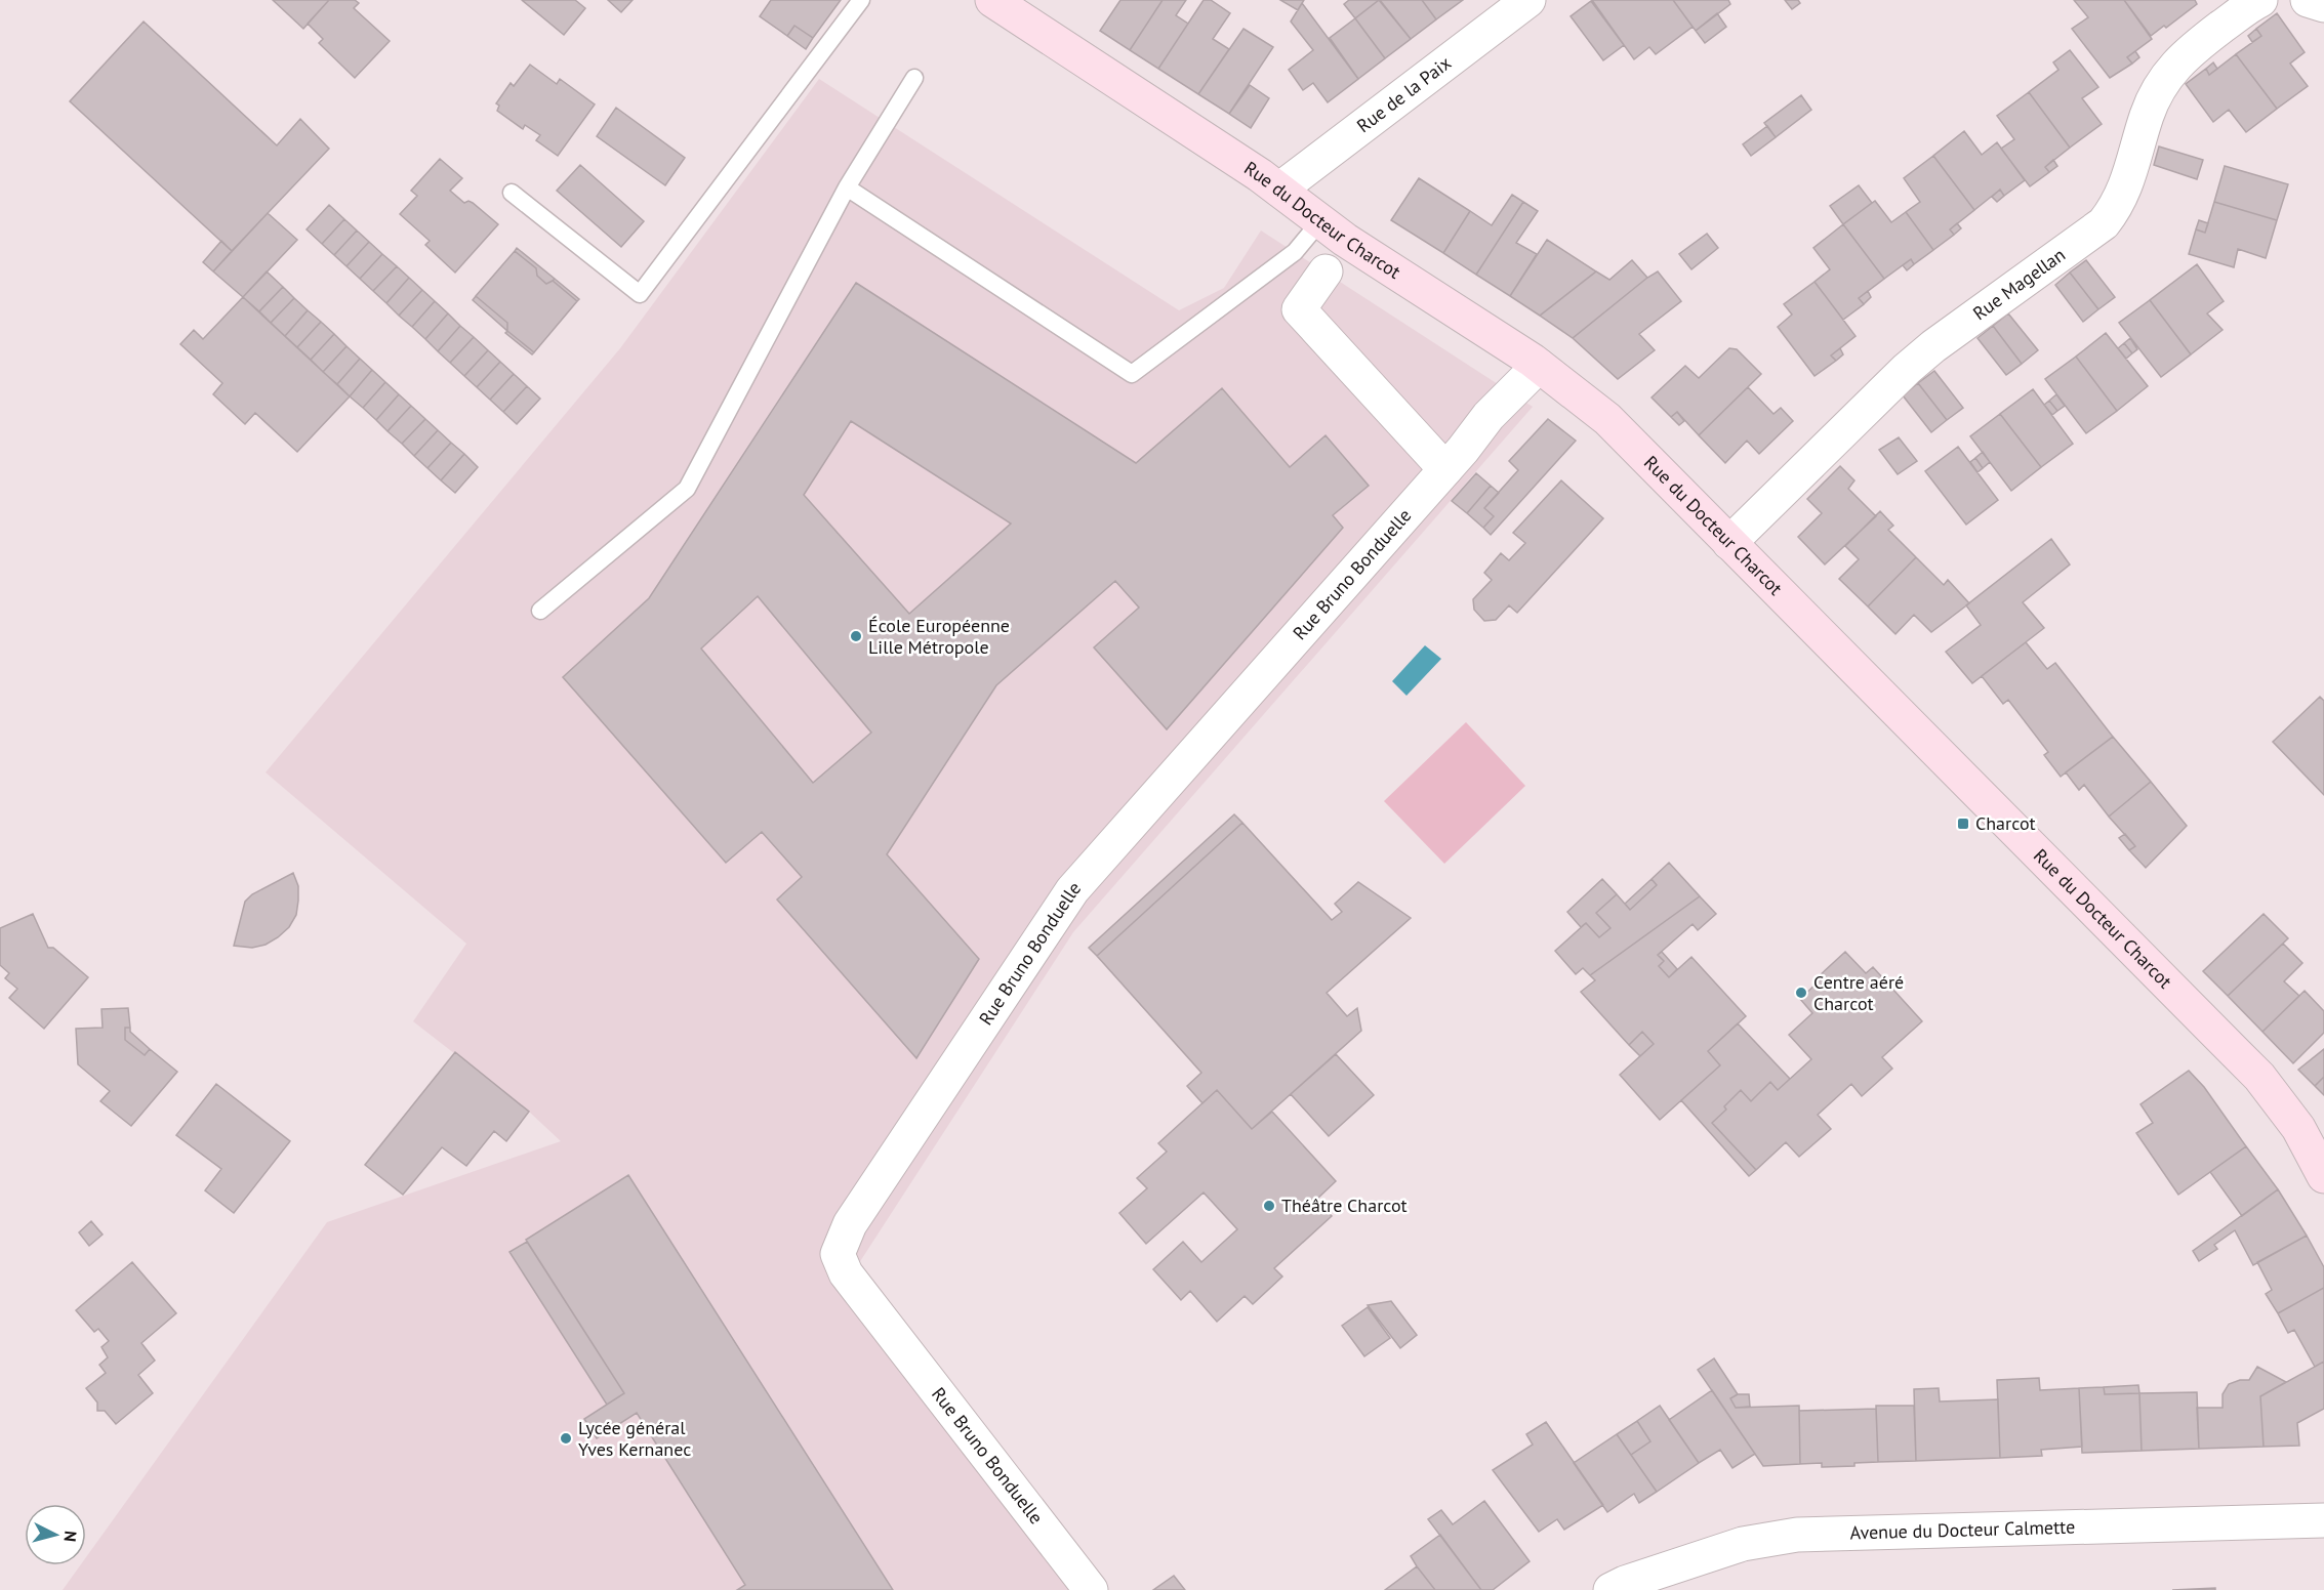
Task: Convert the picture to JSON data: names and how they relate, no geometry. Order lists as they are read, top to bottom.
{
  "streets": {
    "street": [
      "Rue de la Paix",
      "Rue du Docteur Charcot",
      "Rue Magellan",
      "Rue Bruno Bonduelle",
      "Avenue du Docteur Calmette"
    ]
  },
  "crossings": [
    ["Rue de la Paix", "Rue du Docteur Charcot"],
    ["Rue du Docteur Charcot", "Rue Magellan"],
    ["Rue du Docteur Charcot", "Rue Bruno Bonduelle"]
  ],
  "places": {
    "other": [
      "École Européenne Lille Métropole",
      "Centre aéré Charcot",
      "Théâtre Charcot",
      "Lycée général Yves Kernanec"
    ],
    "transit": ["Charcot"]
  },
  "north": "right"
}
